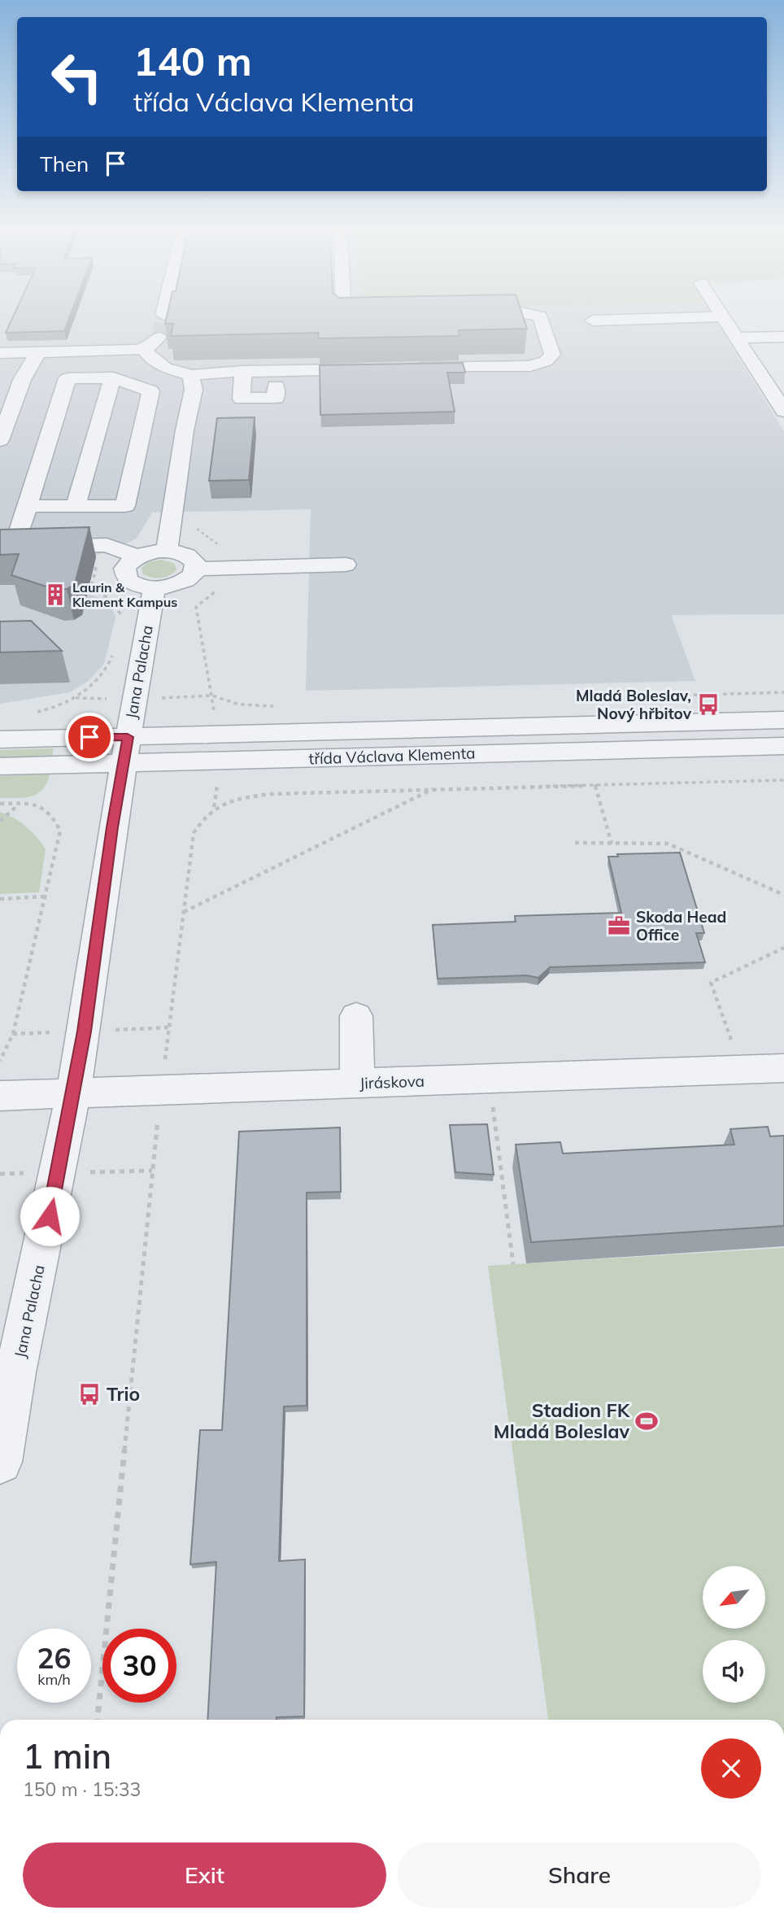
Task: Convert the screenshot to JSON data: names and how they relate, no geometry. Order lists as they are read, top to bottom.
{
  "streets": {
    "street": ["Jana Palacha", "třída Václava Klementa", "Jiráskova"]
  },
  "crossings": [
    ["Jana Palacha", "třída Václava Klementa"],
    ["Jana Palacha", "Jiráskova"]
  ],
  "places": {
    "building": ["Laurin & Klement Kampus"],
    "bus stop": ["Mladá Boleslav, Nový hřbitov", "Trio"],
    "office": ["Skoda Head Office"],
    "sports": ["Stadion FK Mladá Boleslav"]
  },
  "north": "bottom left",
  "page": {
    "turn": ["140 m", "třída Václava Klementa"],
    "then": "Then",
    "speed": "26 km/h",
    "limit": "30",
    "heading": ["1 min", "150 m · 15:33"],
    "buttons": ["Exit", "Share"]
  }
}
